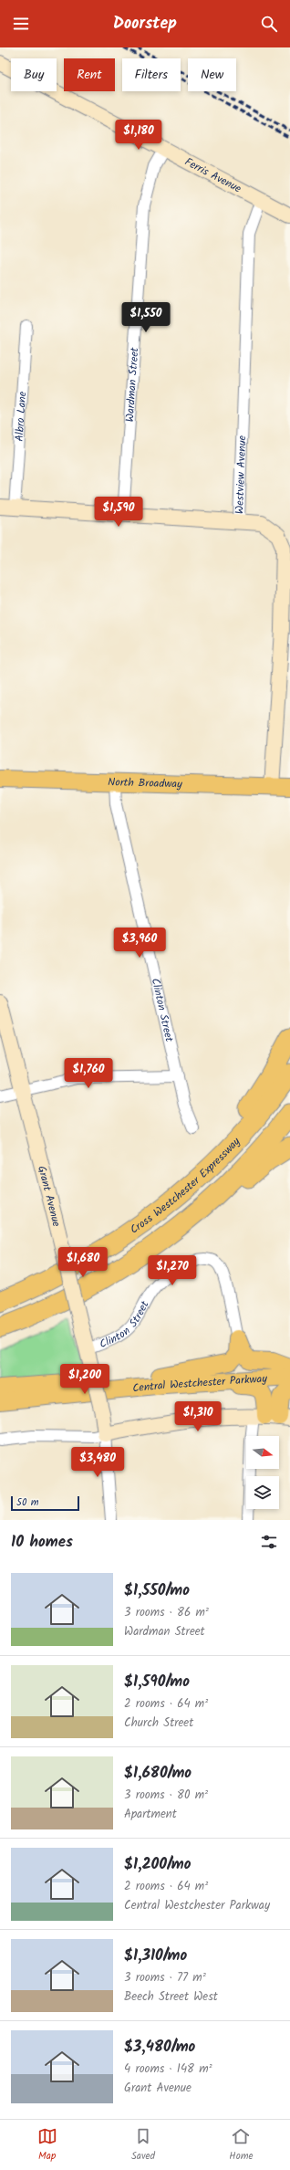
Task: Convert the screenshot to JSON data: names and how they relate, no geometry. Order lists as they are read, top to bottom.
{
  "streets": {
    "highway": ["Cross Westchester Expressway"],
    "main road": ["North Broadway", "Central Westchester Parkway"],
    "street": [
      "Ferris Avenue",
      "Wardman Street",
      "Albro Lane",
      "Westview Avenue",
      "Clinton Street",
      "Grant Avenue"
    ]
  },
  "crossings": [
    ["Ferris Avenue", "Wardman Street"],
    ["Ferris Avenue", "Westview Avenue"],
    ["Westview Avenue", "North Broadway"],
    ["North Broadway", "Clinton Street"],
    ["Clinton Street", "Grant Avenue"]
  ],
  "scale_bar": "50 m",
  "north": "right",
  "page": {
    "header": "Doorstep",
    "chip": [
      "Buy",
      "Rent",
      "Filters",
      "New"
    ],
    "price": [
      "$1,180",
      "$1,550",
      "$1,590",
      "$3,960",
      "$1,760",
      "$1,680",
      "$1,270",
      "$1,200",
      "$1,310",
      "$3,480"
    ],
    "scale": "50 m",
    "heading": "10 homes",
    "list": [
      {
        "name": "$1,550/mo",
        "note": "3 rooms · 86 m² · Wardman Street"
      },
      {
        "name": "$1,590/mo",
        "note": "2 rooms · 64 m² · Church Street"
      },
      {
        "name": "$1,680/mo",
        "note": "3 rooms · 80 m² · Apartment"
      },
      {
        "name": "$1,200/mo",
        "note": "2 rooms · 64 m² · Central Westchester Parkway"
      },
      {
        "name": "$1,310/mo",
        "note": "3 rooms · 77 m² · Beech Street West"
      },
      {
        "name": "$3,480/mo",
        "note": "4 rooms · 148 m² · Grant Avenue"
      }
    ],
    "tabs": ["Map", "Saved", "Home"]
  }
}
